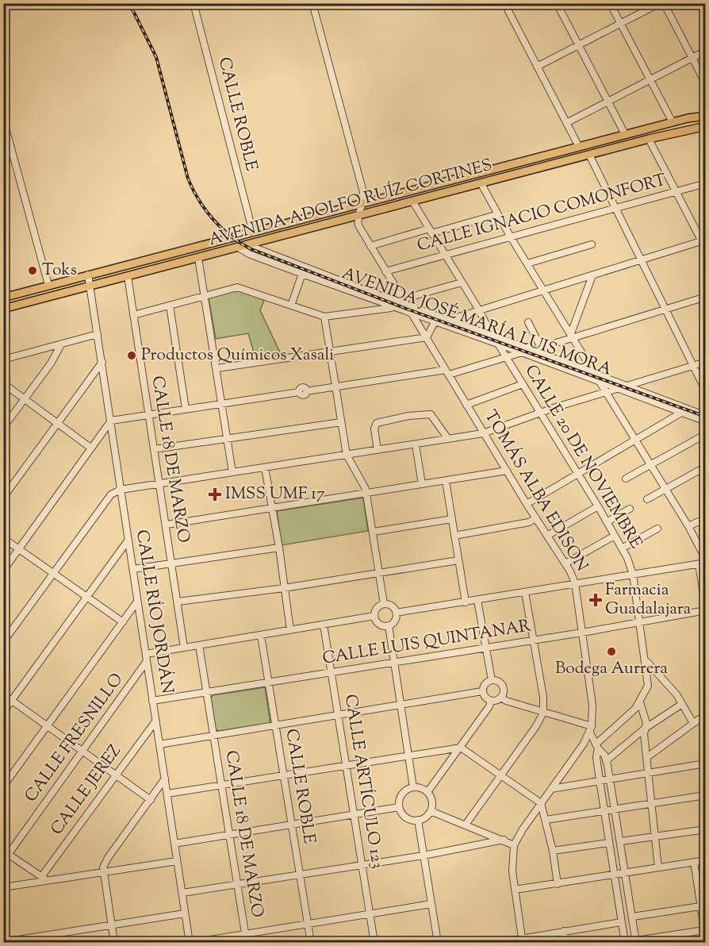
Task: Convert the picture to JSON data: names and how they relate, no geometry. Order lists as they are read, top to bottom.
{
  "streets": {
    "main road": ["AVENIDA ADOLFO RUÍZ CORTINES"],
    "street": [
      "CALLE ROBLE",
      "CALLE IGNACIO COMONFORT",
      "AVENIDA JOSÉ MARÍA LUIS MORA",
      "CALLE 20 DE NOVIEMBRE",
      "CALLE 18 DE MARZO",
      "TOMÁS ALBA EDISON",
      "CALLE RÍO JORDÁN",
      "CALLE LUIS QUINTANAR",
      "CALLE FRESNILLO",
      "CALLE ARTÍCULO 123",
      "CALLE JEREZ"
    ]
  },
  "crossings": [
    ["CALLE ROBLE", "AVENIDA ADOLFO RUÍZ CORTINES"],
    ["CALLE ROBLE", "CALLE LUIS QUINTANAR"],
    ["AVENIDA ADOLFO RUÍZ CORTINES", "AVENIDA JOSÉ MARÍA LUIS MORA"],
    ["AVENIDA ADOLFO RUÍZ CORTINES", "CALLE 18 DE MARZO"],
    ["AVENIDA ADOLFO RUÍZ CORTINES", "TOMÁS ALBA EDISON"],
    ["AVENIDA ADOLFO RUÍZ CORTINES", "CALLE RÍO JORDÁN"],
    ["CALLE IGNACIO COMONFORT", "TOMÁS ALBA EDISON"],
    ["AVENIDA JOSÉ MARÍA LUIS MORA", "CALLE 20 DE NOVIEMBRE"],
    ["AVENIDA JOSÉ MARÍA LUIS MORA", "TOMÁS ALBA EDISON"],
    ["CALLE 20 DE NOVIEMBRE", "CALLE LUIS QUINTANAR"],
    ["CALLE 18 DE MARZO", "CALLE LUIS QUINTANAR"],
    ["TOMÁS ALBA EDISON", "CALLE LUIS QUINTANAR"],
    ["CALLE RÍO JORDÁN", "CALLE LUIS QUINTANAR"],
    ["CALLE RÍO JORDÁN", "CALLE FRESNILLO"],
    ["CALLE RÍO JORDÁN", "CALLE JEREZ"],
    ["CALLE LUIS QUINTANAR", "CALLE ARTÍCULO 123"]
  ],
  "places": {
    "other": ["Toks", "Productos Químicos Xasali", "Bodega Aurrera"],
    "health": ["IMSS UMF 17", "Farmacia Guadalajara"]
  }
}
